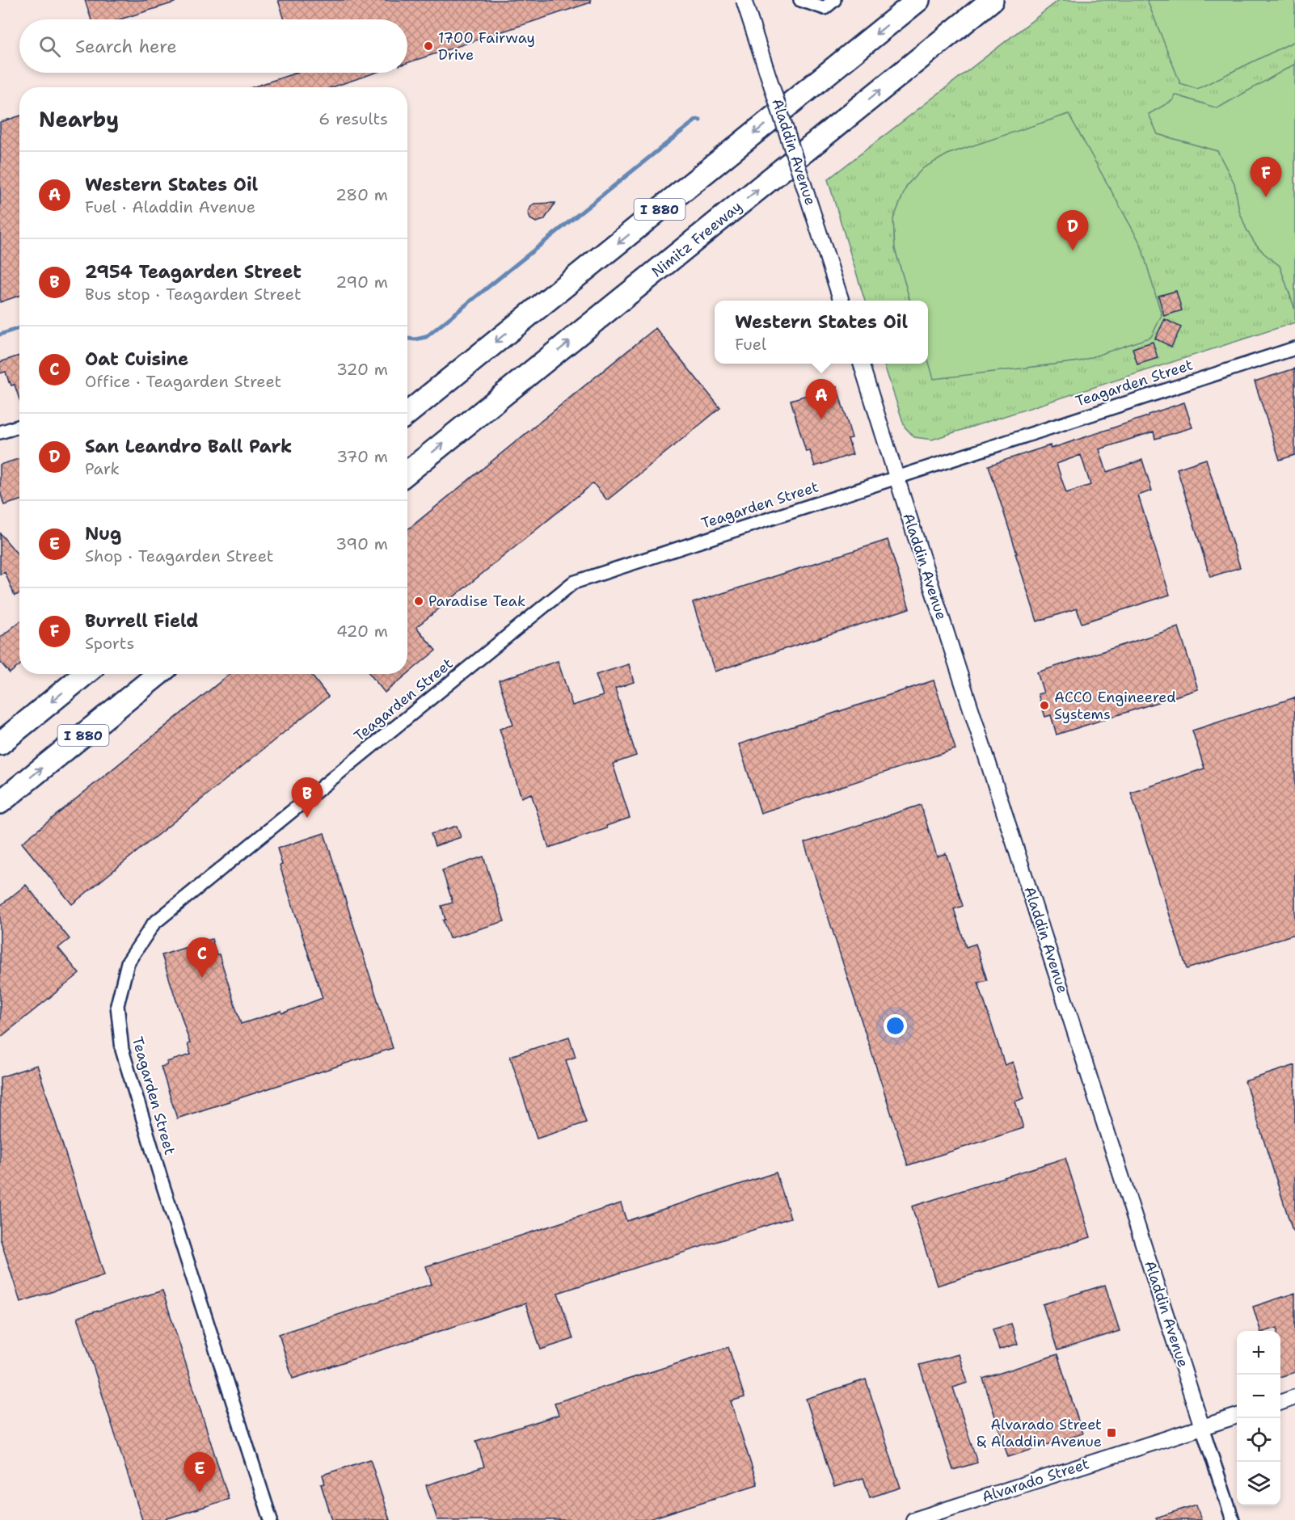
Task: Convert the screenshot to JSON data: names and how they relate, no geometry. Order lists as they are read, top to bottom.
{
  "streets": {
    "highway": ["I 880", "Nimitz Freeway"],
    "street": ["Aladdin Avenue", "Teagarden Street", "Alvarado Street"]
  },
  "crossings": [
    ["Aladdin Avenue", "Teagarden Street"],
    ["Aladdin Avenue", "Alvarado Street"]
  ],
  "places": {
    "other": ["1700 Fairway Drive", "Paradise Teak", "ACCO Engineered Systems"],
    "transit": ["Alvarado Street & Aladdin Avenue"]
  },
  "page": {
    "search": "Search here",
    "heading": ["Nearby", "6 results"],
    "list": [
      {
        "mark": "A",
        "name": "Western States Oil",
        "note": "Fuel · Aladdin Avenue",
        "value": "280 m"
      },
      {
        "mark": "B",
        "name": "2954 Teagarden Street",
        "note": "Bus stop · Teagarden Street",
        "value": "290 m"
      },
      {
        "mark": "C",
        "name": "Oat Cuisine",
        "note": "Office · Teagarden Street",
        "value": "320 m"
      },
      {
        "mark": "D",
        "name": "San Leandro Ball Park",
        "note": "Park",
        "value": "370 m"
      },
      {
        "mark": "E",
        "name": "Nug",
        "note": "Shop · Teagarden Street",
        "value": "390 m"
      },
      {
        "mark": "F",
        "name": "Burrell Field",
        "note": "Sports",
        "value": "420 m"
      }
    ],
    "pins": [
      "F",
      "D",
      "A",
      "B",
      "C",
      "E"
    ],
    "popup": ["Western States Oil", "Fuel"],
    "map_buttons": ["+", "−"]
  }
}
